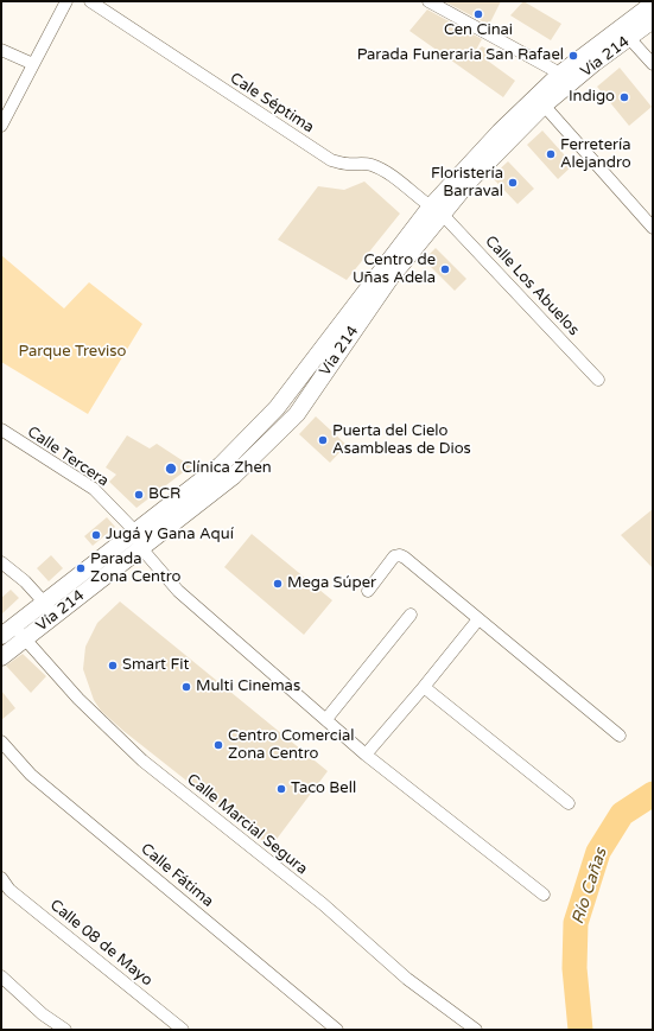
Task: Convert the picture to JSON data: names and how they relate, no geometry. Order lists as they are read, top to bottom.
{
  "streets": {
    "main road": ["Vía 214"],
    "street": [
      "Cale Séptima",
      "Calle Los Abuelos",
      "Calle Tercera",
      "Calle Marcial Segura",
      "Calle Fátima",
      "Calle 08 de Mayo"
    ]
  },
  "crossings": [
    ["Vía 214", "Cale Séptima"],
    ["Vía 214", "Calle Los Abuelos"],
    ["Vía 214", "Calle Tercera"],
    ["Vía 214", "Calle Marcial Segura"],
    ["Cale Séptima", "Calle Los Abuelos"]
  ],
  "water": ["Río Cañas"],
  "parks": ["Parque Treviso"],
  "places": [
    "Cen Cinai",
    "Parada Funeraria San Rafael",
    "Indigo",
    "Ferretería Alejandro",
    "Floristería Barraval",
    "Centro de Uñas Adela",
    "Puerta del Cielo Asambleas de Dios",
    "Clínica Zhen",
    "BCR",
    "Jugá y Gana Aquí",
    "Parada Zona Centro",
    "Mega Súper",
    "Smart Fit",
    "Multi Cinemas",
    "Centro Comercial Zona Centro",
    "Taco Bell"
  ]
}
